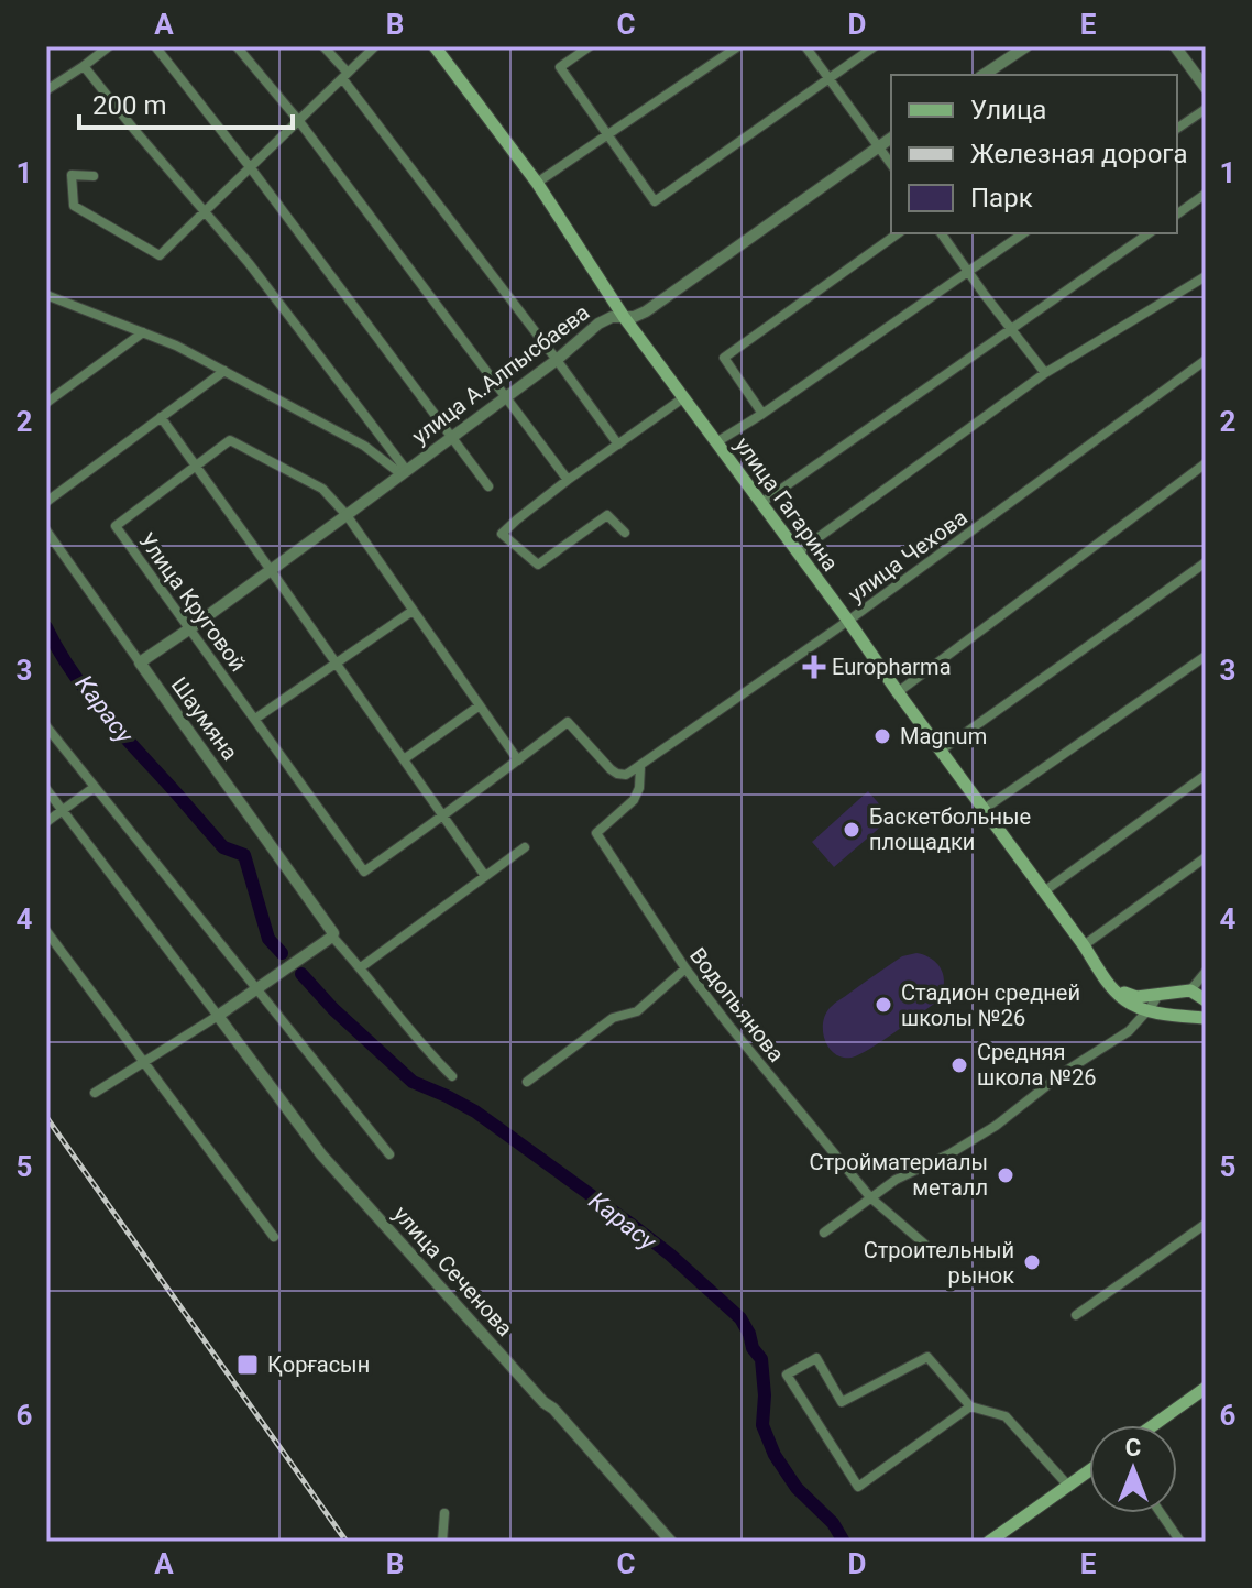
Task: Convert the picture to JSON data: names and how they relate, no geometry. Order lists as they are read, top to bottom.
{
  "streets": {
    "main road": ["улица Гагарина"],
    "street": [
      "улица А.Алпысбаева",
      "улица Чехова",
      "Улица Круговой",
      "Шаумяна",
      "Водопьянова",
      "улица Сеченова"
    ]
  },
  "crossings": [
    ["улица А.Алпысбаева", "улица Гагарина"],
    ["улица А.Алпысбаева", "Улица Круговой"],
    ["улица А.Алпысбаева", "Шаумяна"],
    ["улица Гагарина", "улица Чехова"],
    ["улица Чехова", "Улица Круговой"],
    ["улица Чехова", "Водопьянова"]
  ],
  "water": ["Карасу"],
  "places": {
    "health": ["Europharma"],
    "other": [
      "Magnum",
      "Баскетбольные площадки",
      "Стадион средней школы №26",
      "Средняя школа №26",
      "Стройматериалы металл",
      "Строительный рынок"
    ],
    "transit": ["Қорғасын"]
  },
  "legend": ["Улица", "Железная дорога", "Парк"],
  "scale_bar": "200 m",
  "north": "top",
  "grid": {
    "columns": [
      "A",
      "B",
      "C",
      "D",
      "E"
    ],
    "rows": [
      "1",
      "2",
      "3",
      "4",
      "5",
      "6"
    ]
  }
}
